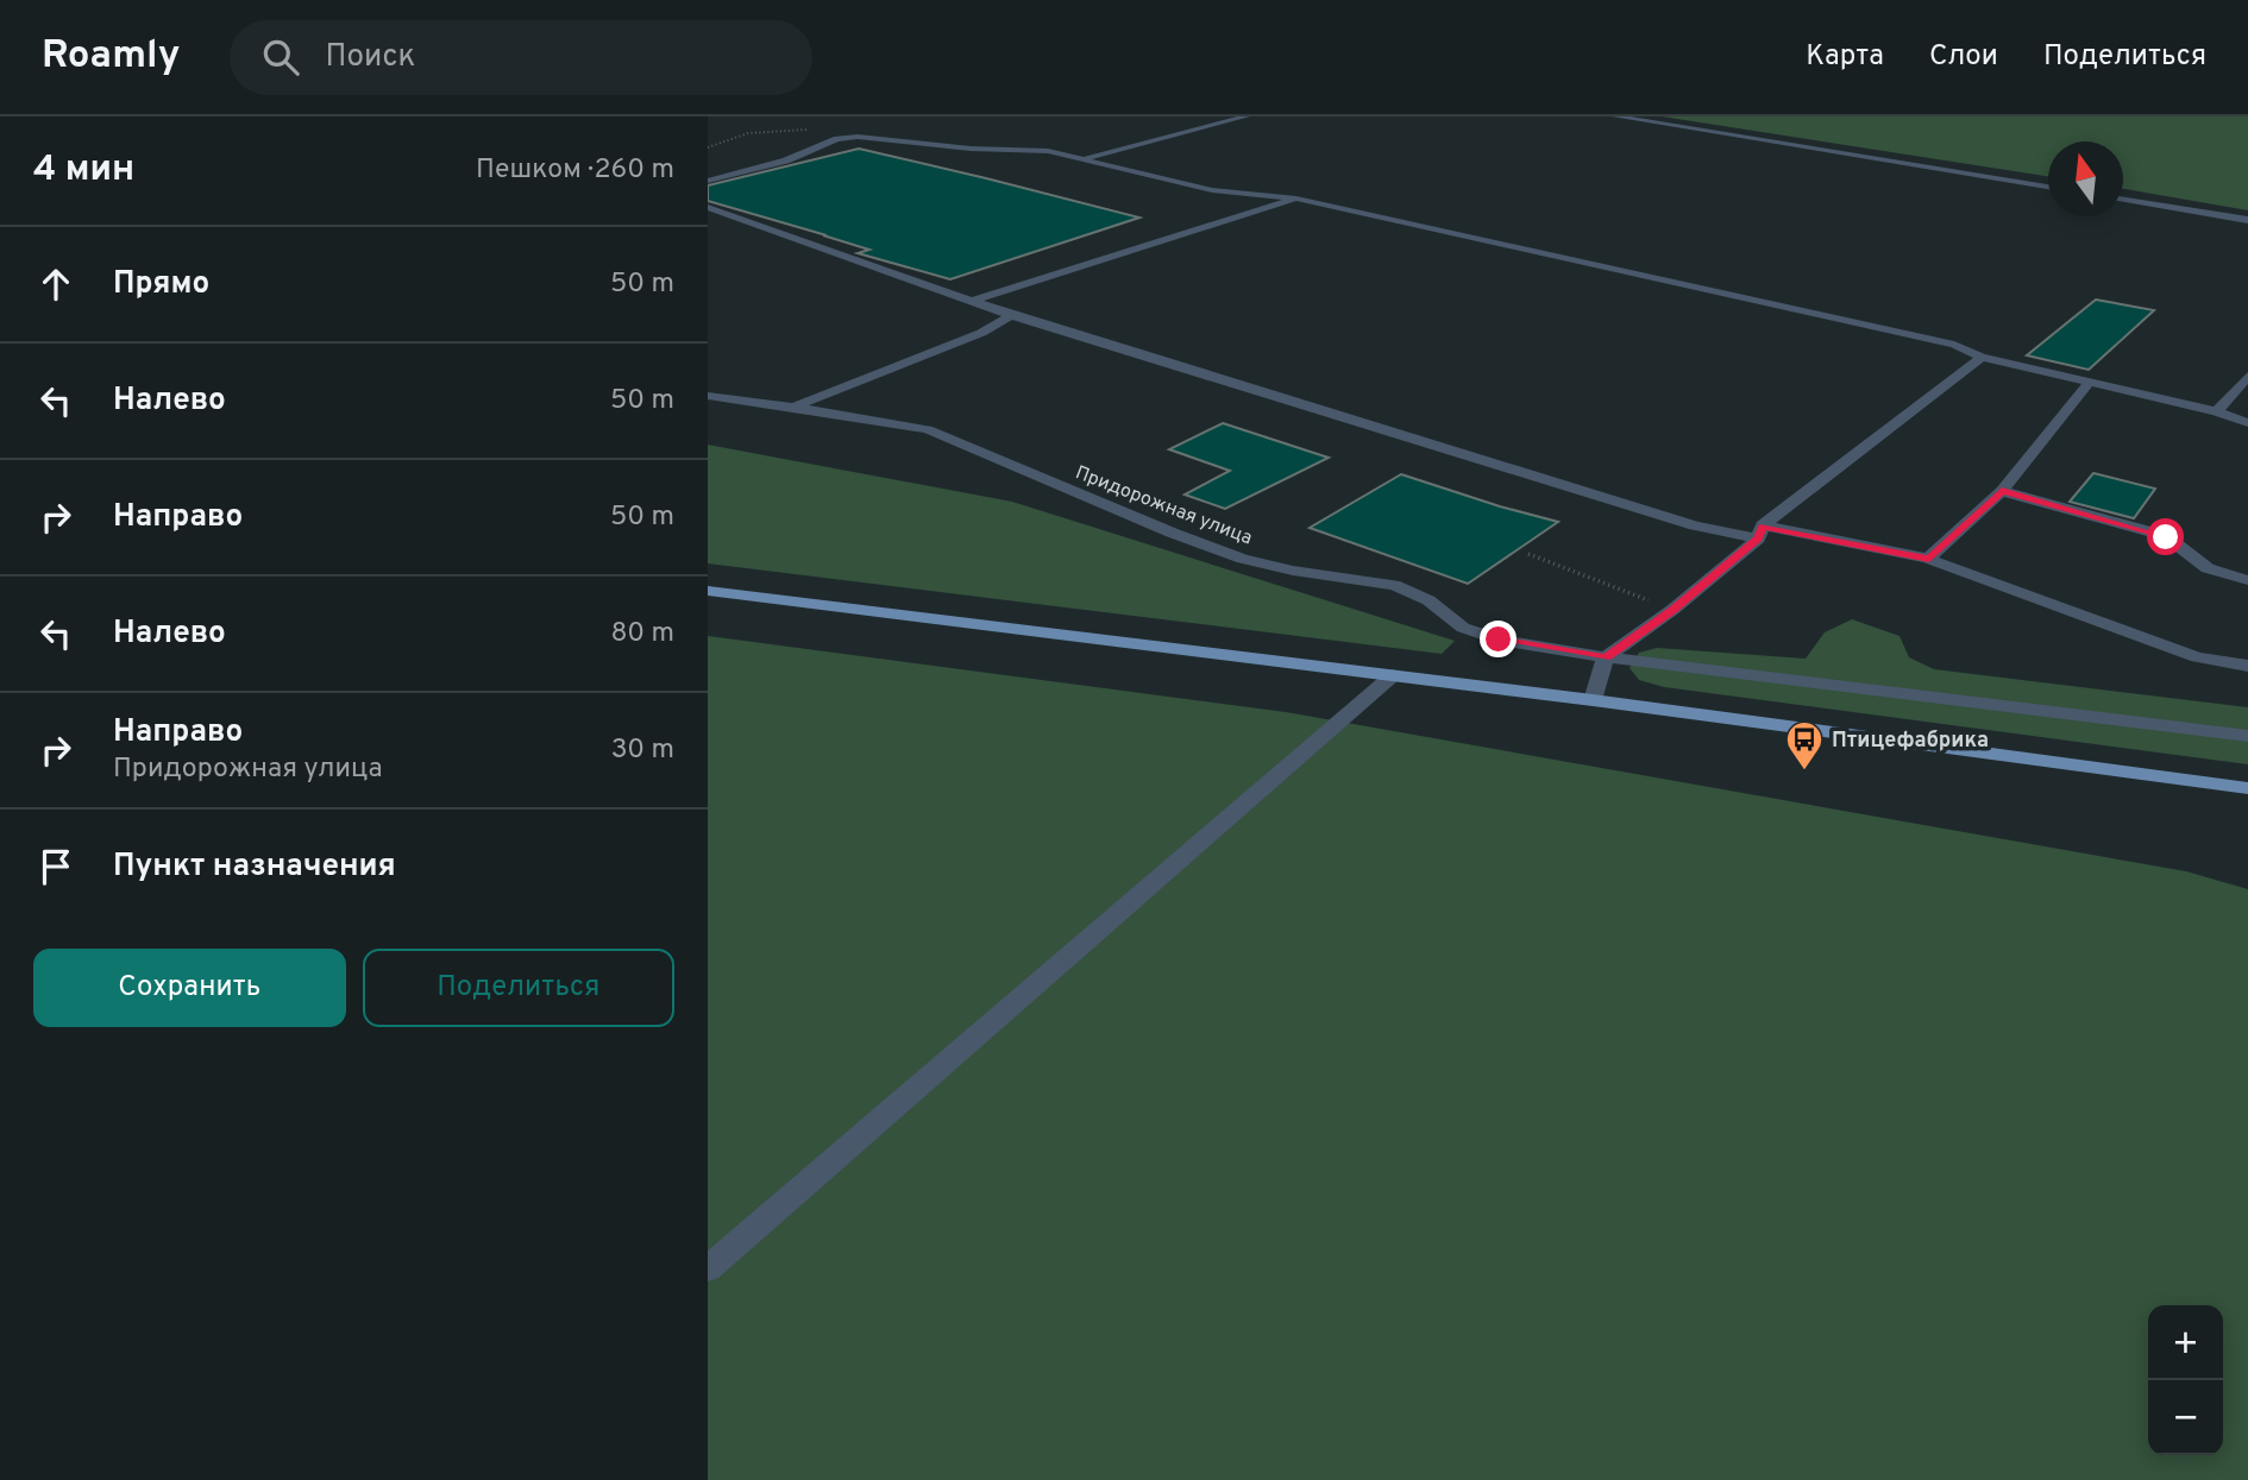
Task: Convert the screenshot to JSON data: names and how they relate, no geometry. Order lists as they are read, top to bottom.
{
  "streets": {
    "street": ["Придорожная улица"]
  },
  "places": {
    "bus stop": ["Птицефабрика"]
  },
  "north": "top",
  "page": {
    "header": "Roamly",
    "search": "Поиск",
    "nav": ["Карта", "Слои", "Поделиться"],
    "heading": ["4 мин", "Пешком · 260 m"],
    "list": [
      ["Прямо", "50 m"],
      ["Налево", "50 m"],
      ["Направо", "50 m"],
      ["Налево", "80 m"],
      ["Направо", "Придорожная улица", "30 m"],
      "Пункт назначения"
    ],
    "buttons": ["Сохранить", "Поделиться"],
    "map_buttons": ["+", "−"]
  }
}
